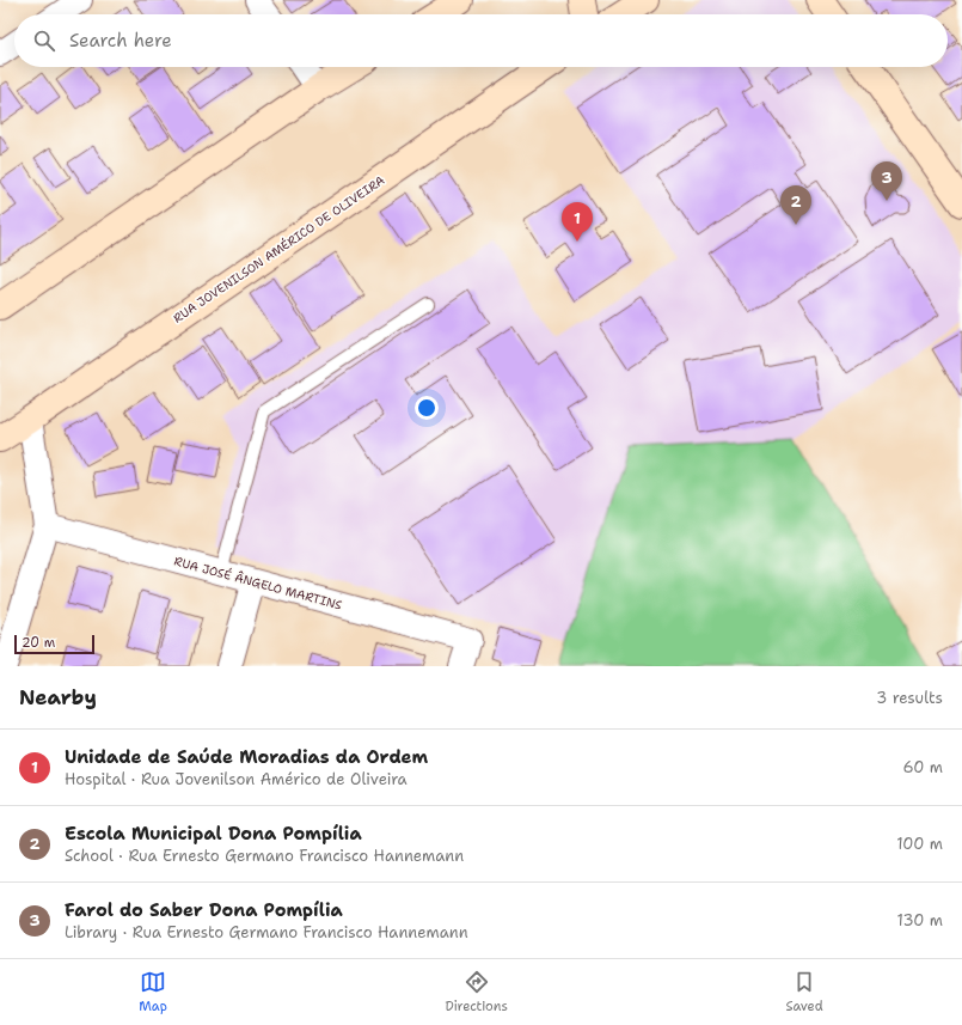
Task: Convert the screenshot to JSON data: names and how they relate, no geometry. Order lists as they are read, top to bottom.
{
  "streets": {
    "main road": ["RUA JOVENILSON AMÉRICO DE OLIVEIRA"],
    "street": ["RUA JOSÉ ÂNGELO MARTINS"]
  },
  "scale_bar": "20 m",
  "page": {
    "search": "Search here",
    "pins": ["3", "2", "1"],
    "scale": "20 m",
    "heading": ["Nearby", "3 results"],
    "list": [
      {
        "mark": "1",
        "name": "Unidade de Saúde Moradias da Ordem",
        "note": "Hospital · Rua Jovenilson Américo de Oliveira",
        "value": "60 m"
      },
      {
        "mark": "2",
        "name": "Escola Municipal Dona Pompília",
        "note": "School · Rua Ernesto Germano Francisco Hannemann",
        "value": "100 m"
      },
      {
        "mark": "3",
        "name": "Farol do Saber Dona Pompília",
        "note": "Library · Rua Ernesto Germano Francisco Hannemann",
        "value": "130 m"
      }
    ],
    "nav": ["Map", "Directions", "Saved"]
  }
}
